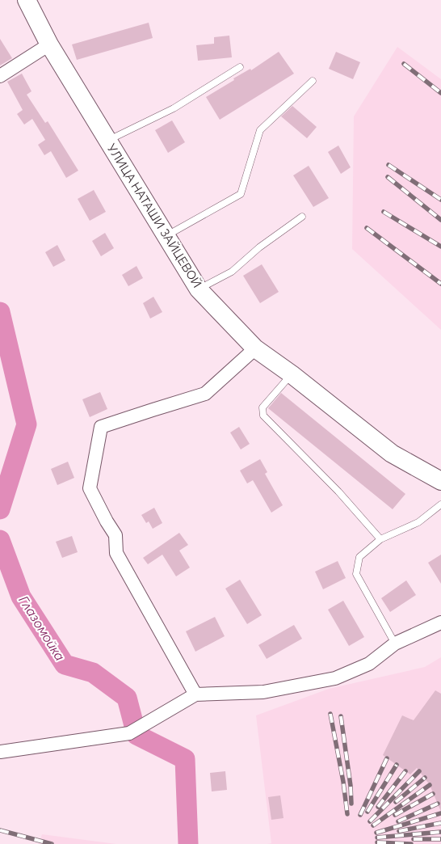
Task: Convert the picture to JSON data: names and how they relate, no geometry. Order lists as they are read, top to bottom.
{
  "streets": {
    "street": ["УЛИЦА НАТАШИ ЗАЙЦЕВОЙ"]
  },
  "water": ["Глазомойка"]
}
